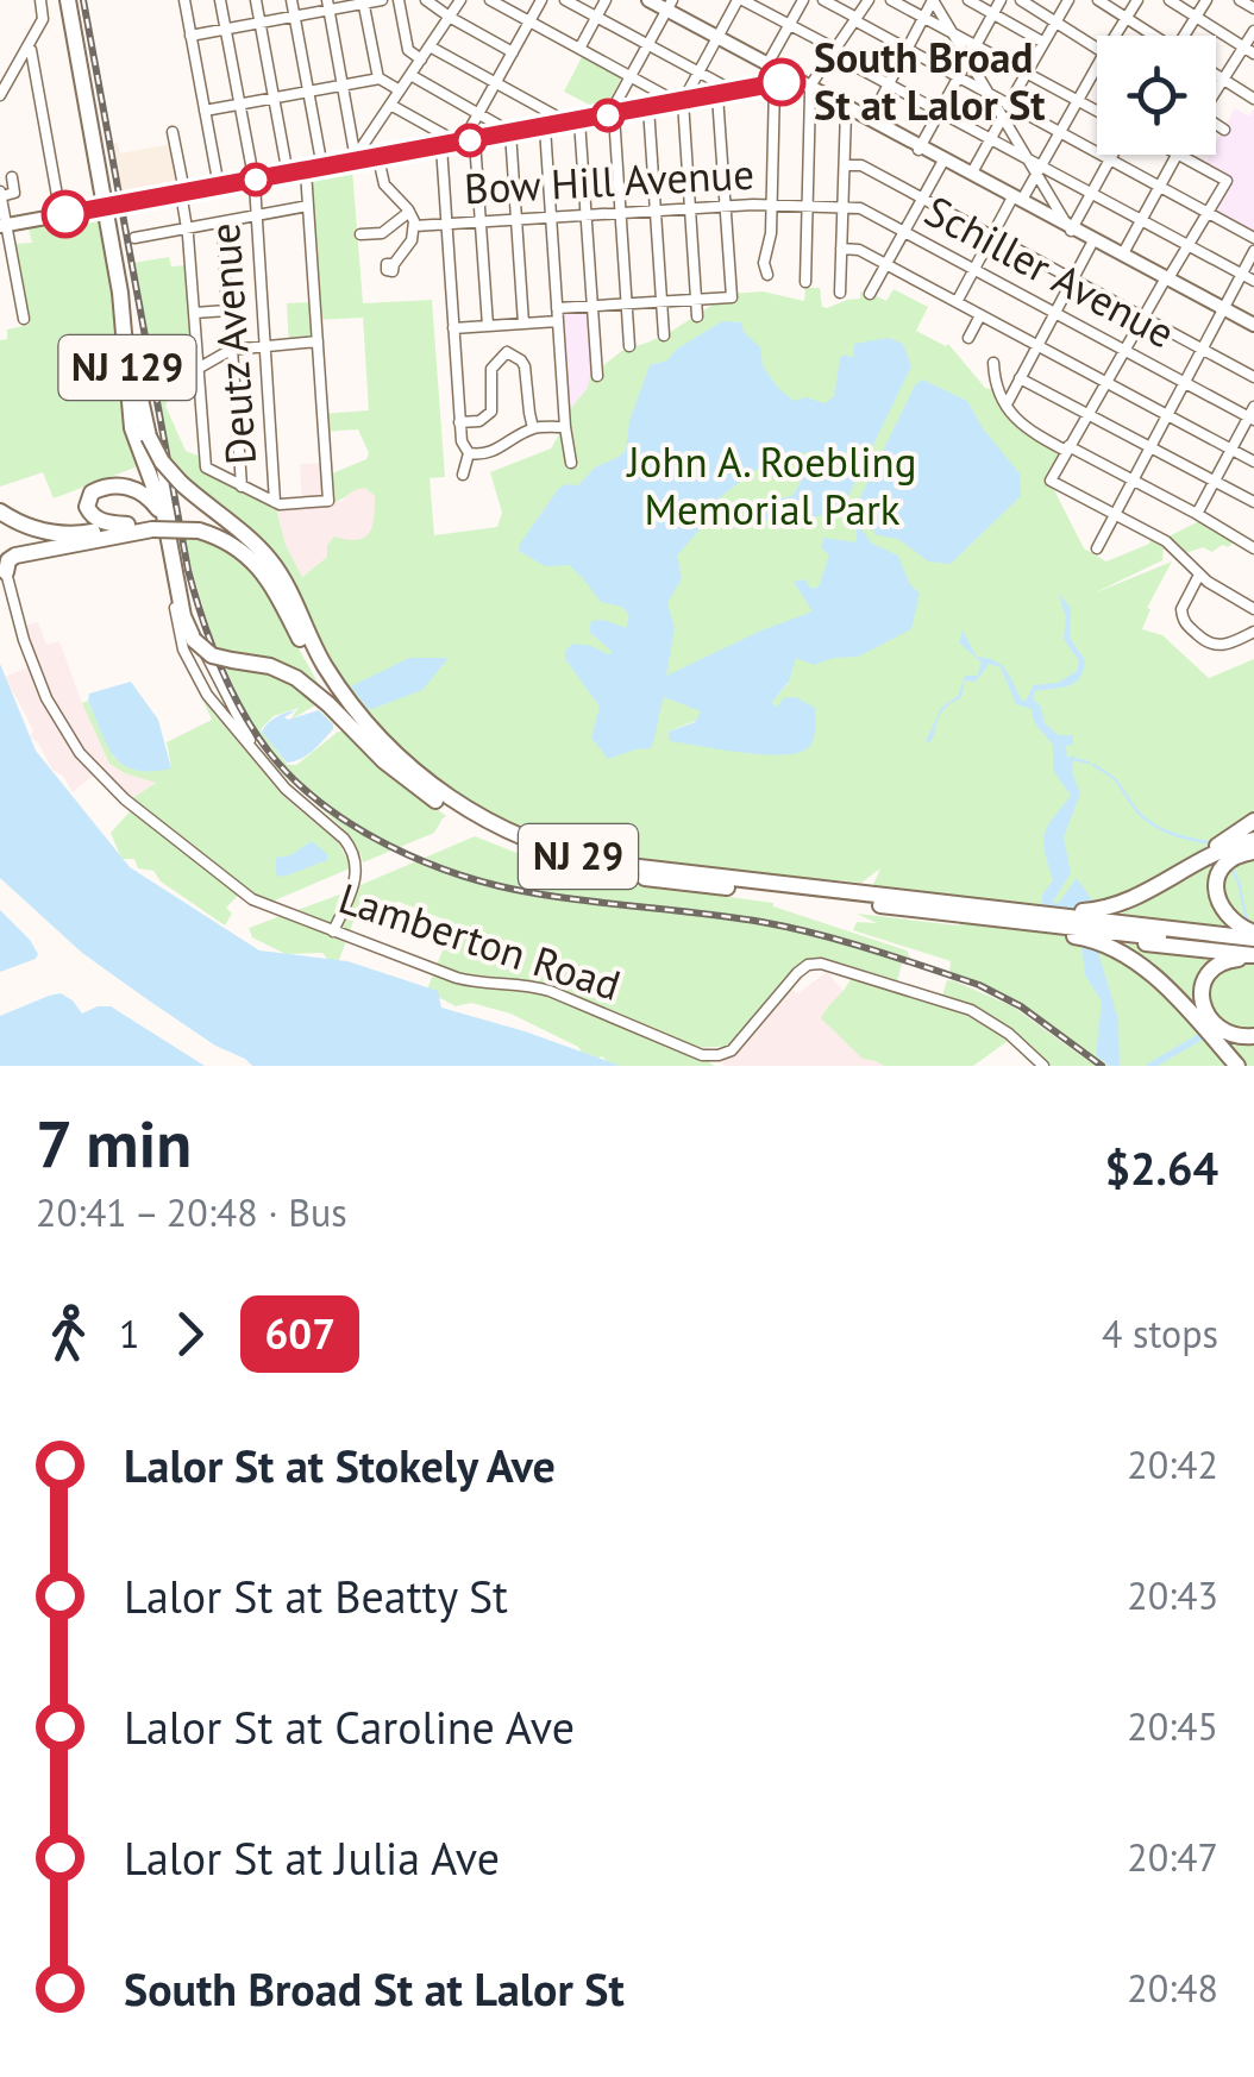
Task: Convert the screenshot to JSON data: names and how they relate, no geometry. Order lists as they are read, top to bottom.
{
  "streets": {
    "highway": ["NJ 129", "NJ 29"],
    "street": [
      "Bow Hill Avenue",
      "Schiller Avenue",
      "Deutz Avenue",
      "Lamberton Road"
    ]
  },
  "crossings": [
    ["Bow Hill Avenue", "Schiller Avenue"],
    ["NJ 129", "NJ 29"],
    ["NJ 129", "Lamberton Road"]
  ],
  "parks": ["John A. Roebling Memorial Park"],
  "places": ["South Broad St at Lalor St"],
  "lines": ["bus line 607"],
  "page": {
    "heading": ["7 min", "20:41 – 20:48 · Bus", "$2.64"],
    "legs": ["1", "607", "4 stops"],
    "list": [
      {
        "name": "Lalor St at Stokely Ave",
        "value": "20:42"
      },
      {
        "name": "Lalor St at Beatty St",
        "value": "20:43"
      },
      {
        "name": "Lalor St at Caroline Ave",
        "value": "20:45"
      },
      {
        "name": "Lalor St at Julia Ave",
        "value": "20:47"
      },
      {
        "name": "South Broad St at Lalor St",
        "value": "20:48"
      }
    ]
  }
}
